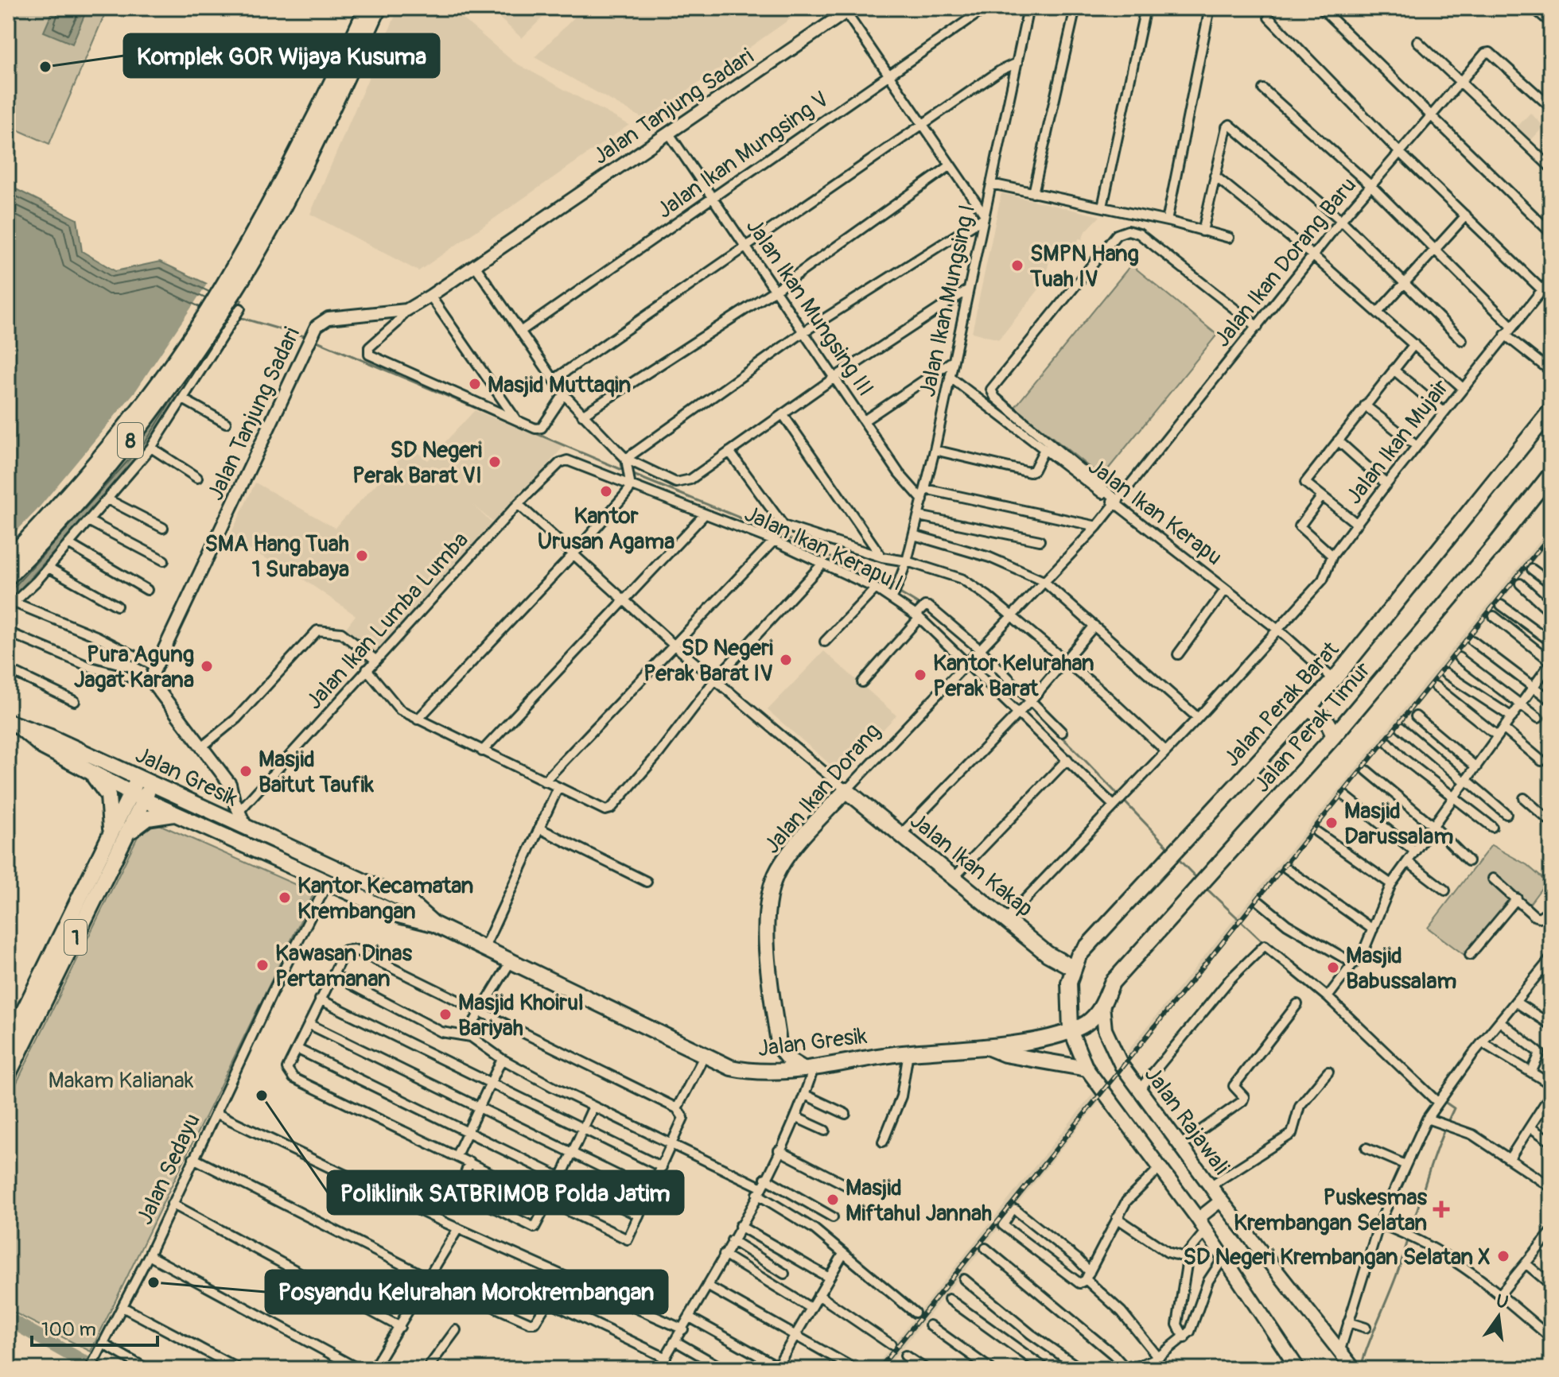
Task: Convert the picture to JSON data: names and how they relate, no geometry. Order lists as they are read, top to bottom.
{
  "streets": {
    "highway": [
      "8",
      "Jalan Perak Barat",
      "Jalan Perak Timur",
      "Jalan Gresik",
      "Jalan Ikan Dorang",
      "Jalan Ikan Kakap",
      "1"
    ],
    "main road": ["Jalan Rajawali"],
    "street": [
      "Jalan Tanjung Sadari",
      "Jalan Ikan Mungsing V",
      "Jalan Ikan Dorang Baru",
      "Jalan Ikan Mungsing I",
      "Jalan Ikan Mungsing III",
      "Jalan Ikan Mujair",
      "Jalan Ikan Kerapu",
      "Jalan Ikan Kerapu I",
      "Jalan Ikan Lumba Lumba",
      "Jalan Sedayu"
    ]
  },
  "crossings": [
    ["Jalan Tanjung Sadari", "Jalan Ikan Mungsing III"],
    ["Jalan Ikan Mungsing V", "Jalan Ikan Mungsing III"],
    ["Jalan Ikan Dorang Baru", "Jalan Ikan Kerapu"],
    ["Jalan Ikan Mungsing I", "Jalan Ikan Mungsing III"],
    ["Jalan Ikan Mungsing I", "Jalan Ikan Kerapu"],
    ["Jalan Ikan Mungsing I", "Jalan Ikan Kerapu I"],
    ["Jalan Ikan Mujair", "Jalan Ikan Kerapu"],
    ["Jalan Ikan Kerapu", "Jalan Perak Barat"],
    ["Jalan Ikan Kerapu I", "Jalan Ikan Lumba Lumba"],
    ["Jalan Ikan Kerapu I", "Jalan Ikan Dorang"],
    ["Jalan Perak Barat", "Jalan Ikan Kakap"],
    ["Jalan Perak Timur", "Jalan Gresik"],
    ["Jalan Perak Timur", "Jalan Rajawali"],
    ["Jalan Gresik", "1"],
    ["Jalan Gresik", "Jalan Rajawali"],
    ["Jalan Gresik", "Jalan Sedayu"],
    ["Jalan Ikan Dorang", "Jalan Ikan Kakap"]
  ],
  "parks": ["Makam Kalianak"],
  "places": {
    "other": [
      "Komplek GOR Wijaya Kusuma",
      "SMPN Hang Tuah IV",
      "Masjid Muttaqin",
      "SD Negeri Perak Barat VI",
      "Kantor Urusan Agama",
      "SMA Hang Tuah 1 Surabaya",
      "SD Negeri Perak Barat IV",
      "Pura Agung Jagat Karana",
      "Kantor Kelurahan Perak Barat",
      "Masjid Baitut Taufik",
      "Masjid Darussalam",
      "Kantor Kecamatan Krembangan",
      "Kawasan Dinas Pertamanan",
      "Masjid Babussalam",
      "Masjid Khoirul Bariyah",
      "Poliklinik SATBRIMOB Polda Jatim",
      "Masjid Miftahul Jannah",
      "SD Negeri Krembangan Selatan X",
      "Posyandu Kelurahan Morokrembangan"
    ],
    "health": ["Puskesmas Krembangan Selatan"]
  },
  "scale_bar": "100 m",
  "north": "top"
}
